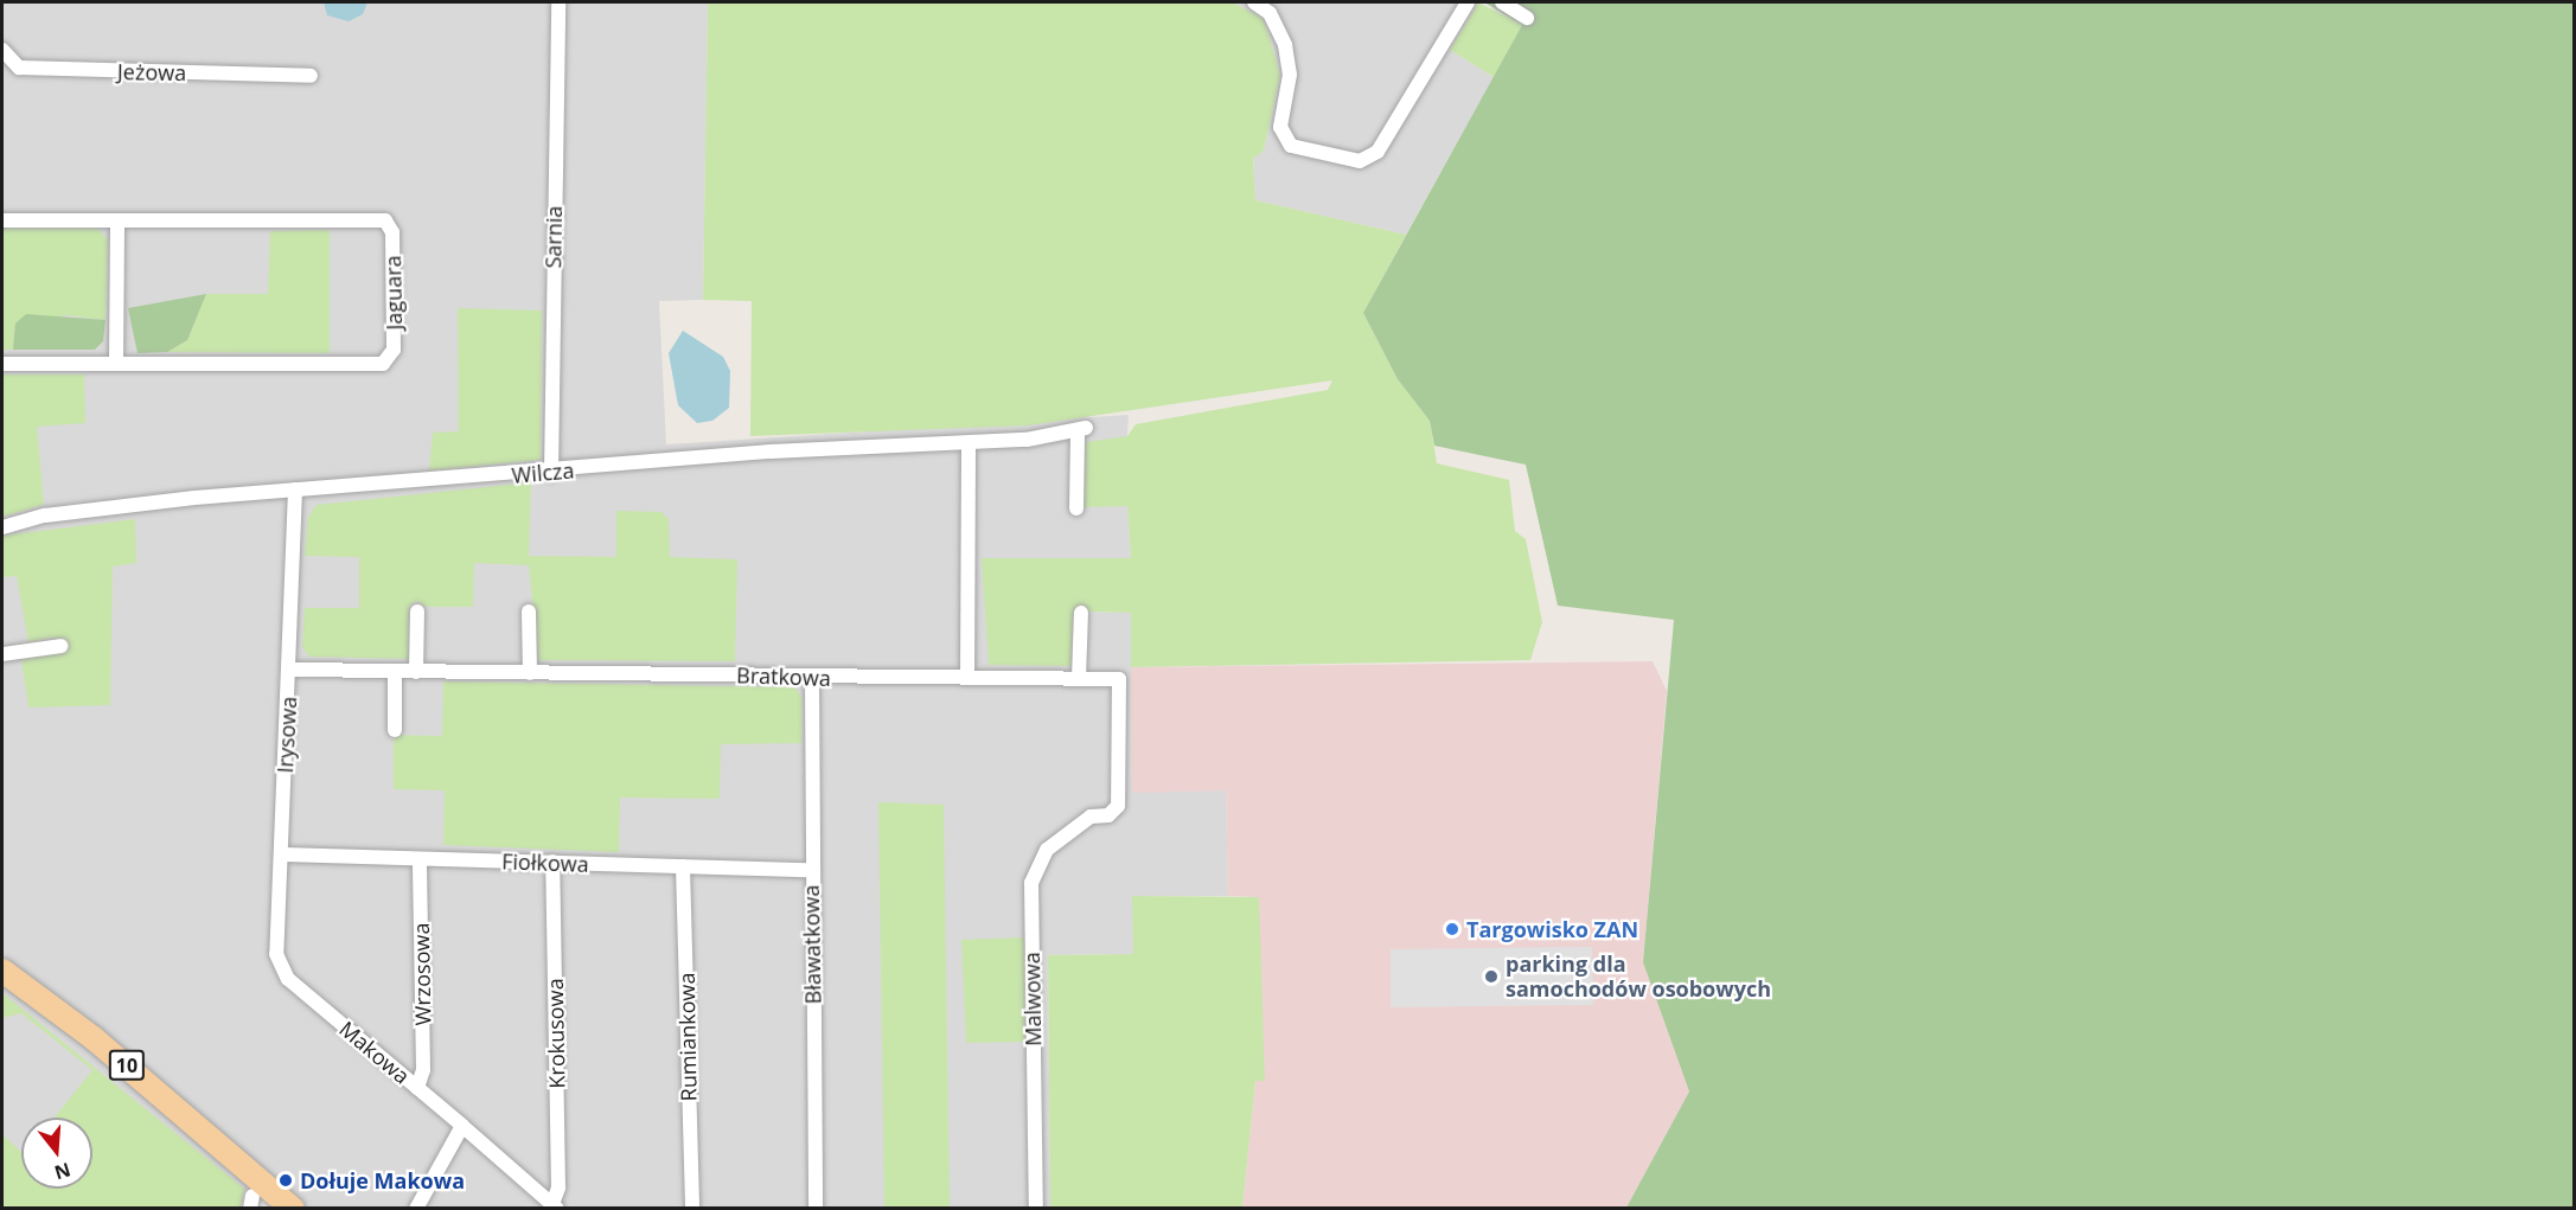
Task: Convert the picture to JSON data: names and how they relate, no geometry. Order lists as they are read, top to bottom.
{
  "streets": {
    "main road": ["10"],
    "street": [
      "Jeżowa",
      "Sarnia",
      "Jaguara",
      "Wilcza",
      "Bratkowa",
      "Irysowa",
      "Fiołkowa",
      "Bławatkowa",
      "Wrzosowa",
      "Malwowa",
      "Krokusowa",
      "Rumiankowa",
      "Makowa"
    ]
  },
  "crossings": [
    ["Sarnia", "Wilcza"],
    ["Wilcza", "Irysowa"],
    ["Bratkowa", "Irysowa"],
    ["Bratkowa", "Bławatkowa"],
    ["Bratkowa", "Malwowa"],
    ["Irysowa", "Fiołkowa"],
    ["Irysowa", "Makowa"],
    ["Fiołkowa", "Bławatkowa"],
    ["Fiołkowa", "Wrzosowa"],
    ["Fiołkowa", "Krokusowa"],
    ["Fiołkowa", "Rumiankowa"],
    ["Wrzosowa", "Makowa"],
    ["Krokusowa", "Makowa"]
  ],
  "places": ["Targowisko ZAN", "parking dla samochodów osobowych", "Dołuje Makowa"],
  "north": "bottom"
}
